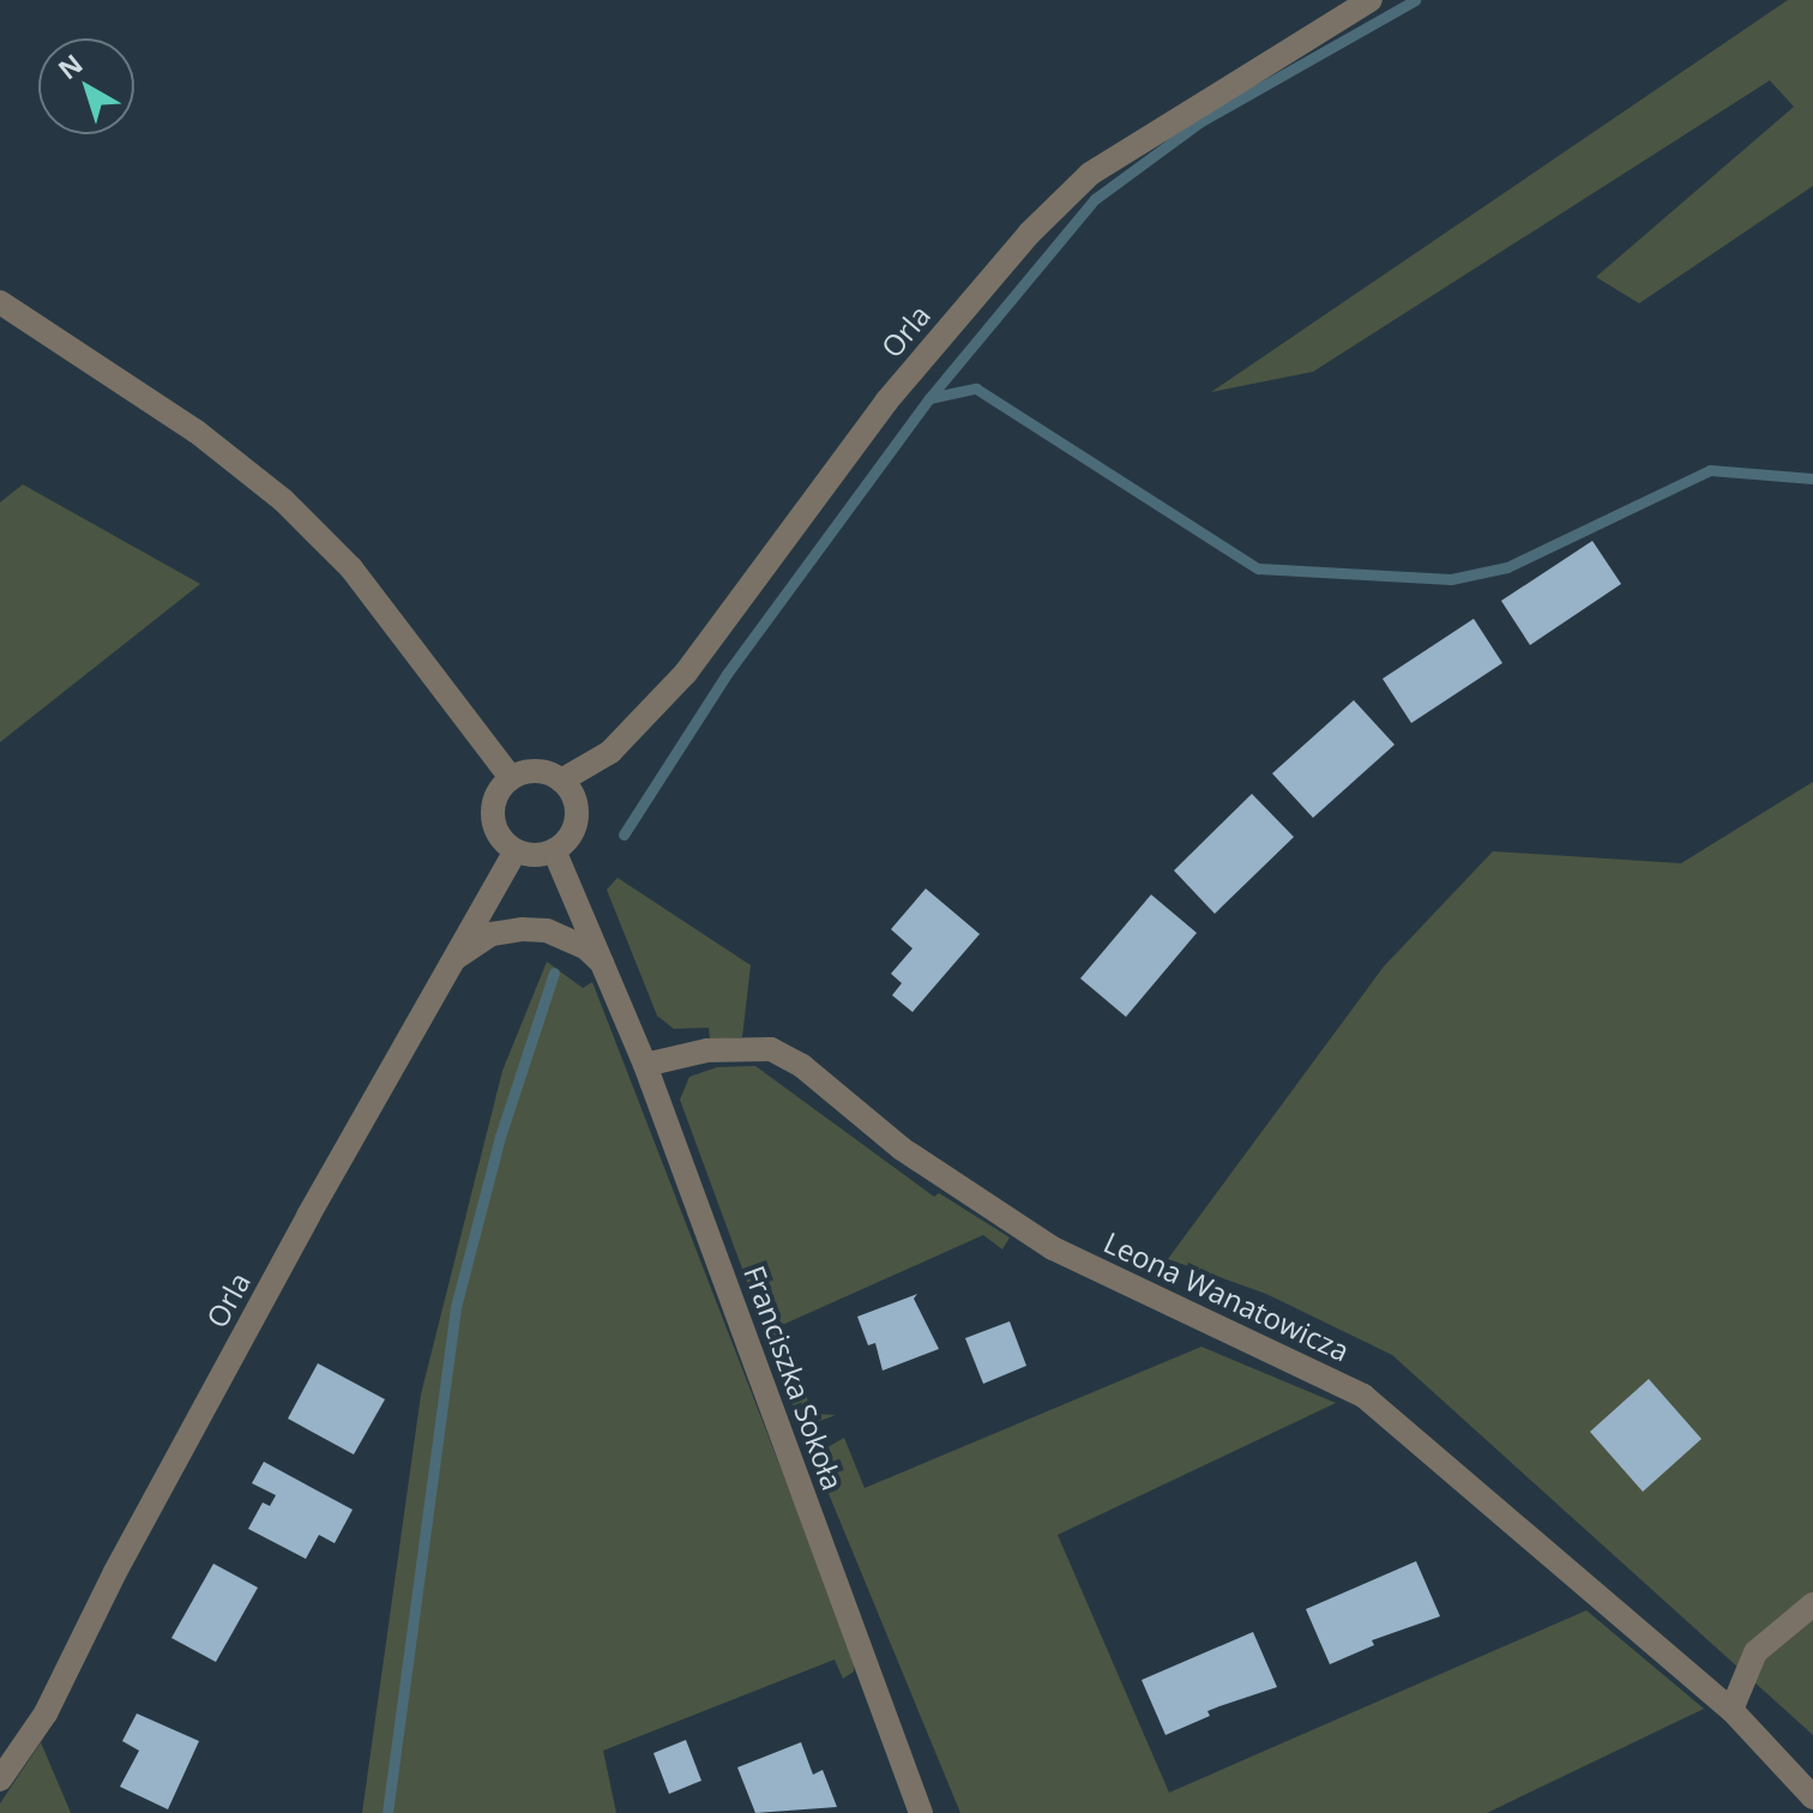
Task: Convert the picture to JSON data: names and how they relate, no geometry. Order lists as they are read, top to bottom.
{
  "streets": {
    "street": ["Orla", "Leona Wanatowicza", "Franciszka Sokoła"]
  },
  "crossings": [
    ["Orla", "Franciszka Sokoła"],
    ["Leona Wanatowicza", "Franciszka Sokoła"]
  ],
  "north": "top left"
}
